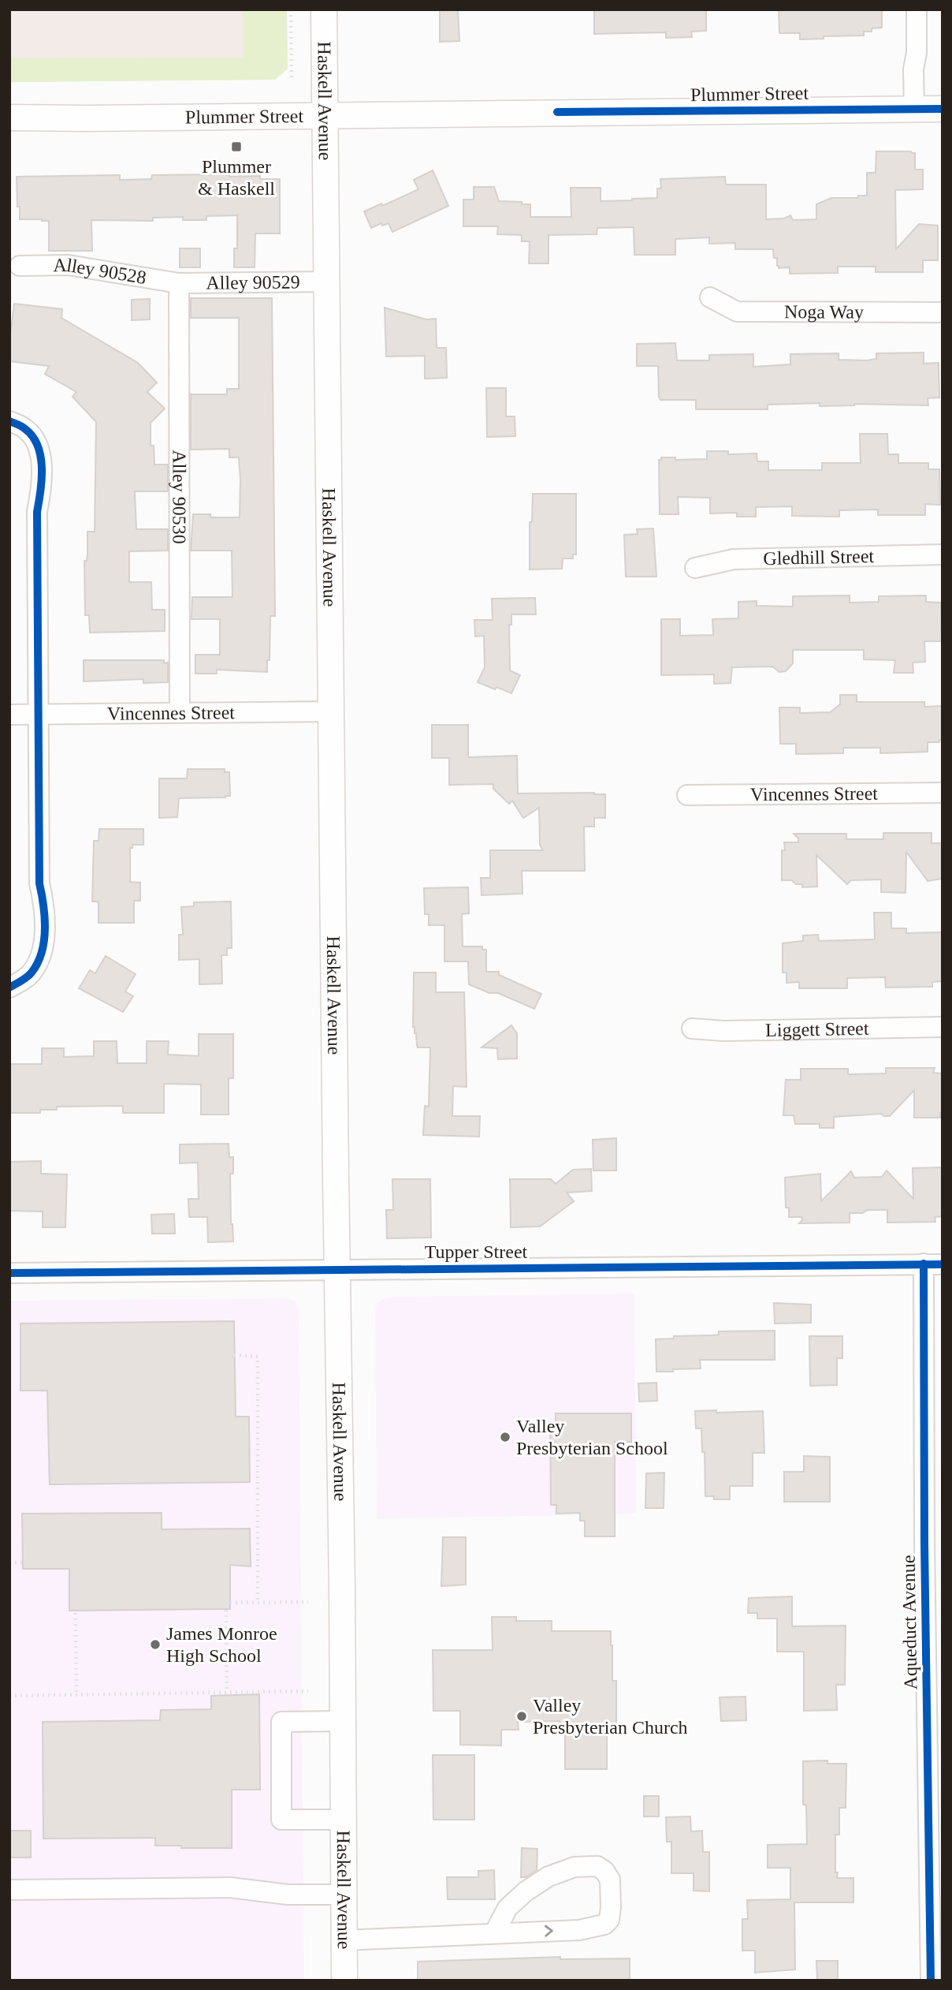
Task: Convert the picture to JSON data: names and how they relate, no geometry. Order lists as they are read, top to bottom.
{
  "streets": {
    "main road": ["Plummer Street", "Haskell Avenue"],
    "street": [
      "Alley 90528",
      "Alley 90529",
      "Noga Way",
      "Alley 90530",
      "Gledhill Street",
      "Vincennes Street",
      "Liggett Street",
      "Tupper Street",
      "Aqueduct Avenue"
    ]
  },
  "crossings": [
    ["Plummer Street", "Haskell Avenue"],
    ["Haskell Avenue", "Alley 90529"],
    ["Haskell Avenue", "Vincennes Street"],
    ["Haskell Avenue", "Tupper Street"],
    ["Alley 90528", "Alley 90529"],
    ["Alley 90528", "Alley 90530"],
    ["Alley 90529", "Alley 90530"],
    ["Alley 90530", "Vincennes Street"],
    ["Tupper Street", "Aqueduct Avenue"]
  ],
  "places": {
    "transit": ["Plummer & Haskell"],
    "other": ["Valley Presbyterian School", "James Monroe High School", "Valley Presbyterian Church"]
  }
}
